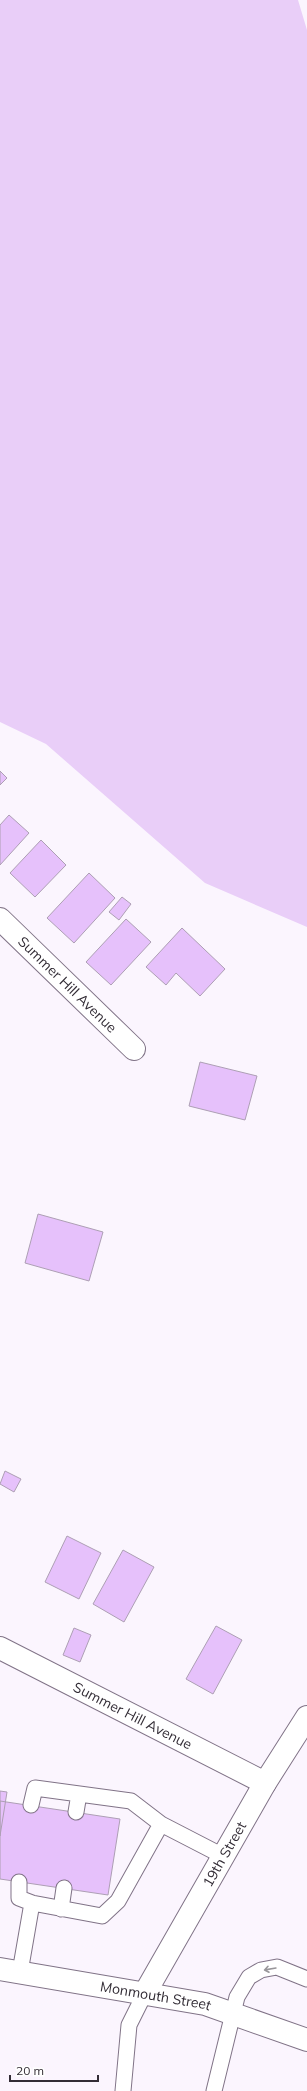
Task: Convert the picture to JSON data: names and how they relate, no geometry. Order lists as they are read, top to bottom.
{
  "streets": {
    "street": ["Summer Hill Avenue", "19th Street", "Monmouth Street"]
  },
  "crossings": [
    ["Summer Hill Avenue", "19th Street"],
    ["19th Street", "Monmouth Street"]
  ],
  "scale_bar": "20 m"
}
